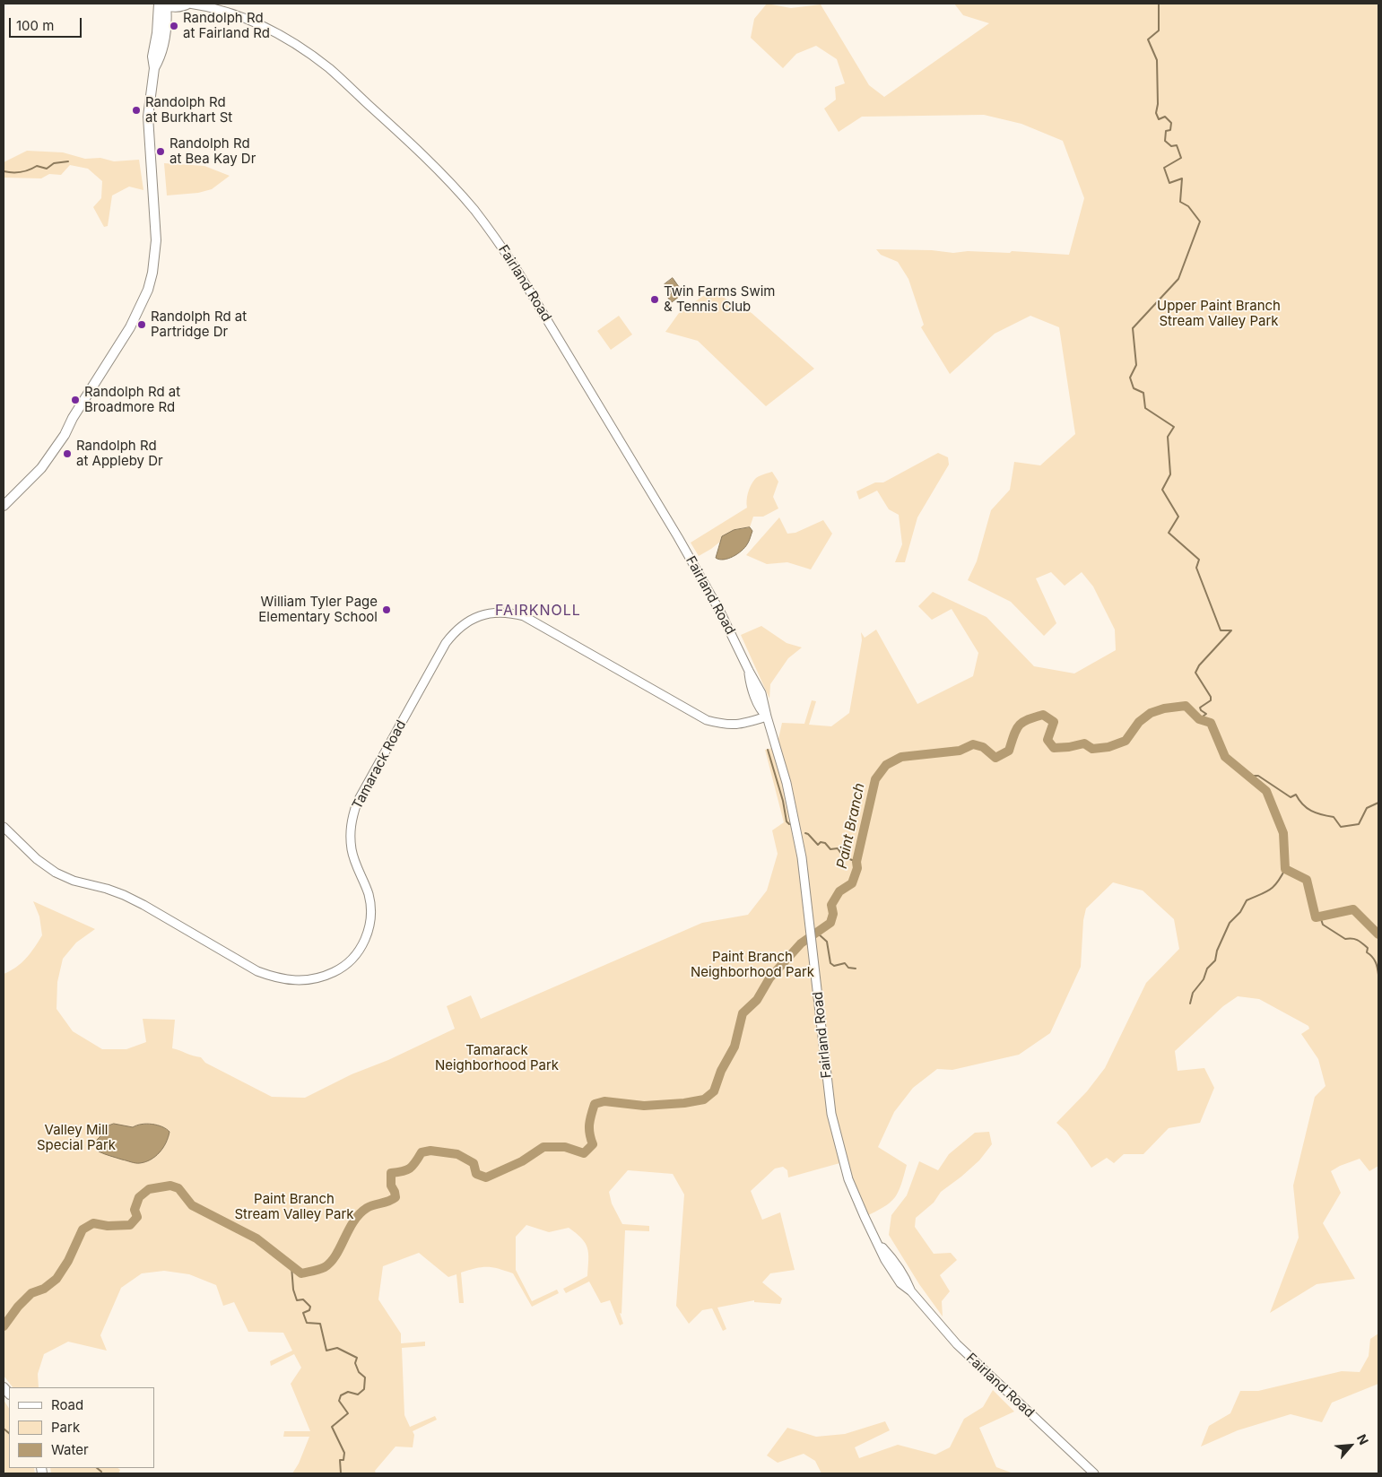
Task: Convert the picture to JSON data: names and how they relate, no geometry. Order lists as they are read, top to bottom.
{
  "streets": {
    "main road": ["Fairland Road", "Tamarack Road"]
  },
  "crossings": [
    ["Fairland Road", "Tamarack Road"]
  ],
  "districts": ["FAIRKNOLL"],
  "water": ["Paint Branch"],
  "parks": [
    "Upper Paint Branch Stream Valley Park",
    "Paint Branch Neighborhood Park",
    "Tamarack Neighborhood Park",
    "Valley Mill Special Park",
    "Paint Branch Stream Valley Park"
  ],
  "places": [
    "Randolph Rd at Fairland Rd",
    "Randolph Rd at Burkhart St",
    "Randolph Rd at Bea Kay Dr",
    "Twin Farms Swim & Tennis Club",
    "Randolph Rd at Partridge Dr",
    "Randolph Rd at Broadmore Rd",
    "Randolph Rd at Appleby Dr",
    "William Tyler Page Elementary School"
  ],
  "legend": ["Road", "Park", "Water"],
  "scale_bar": "100 m",
  "north": "top right"
}
